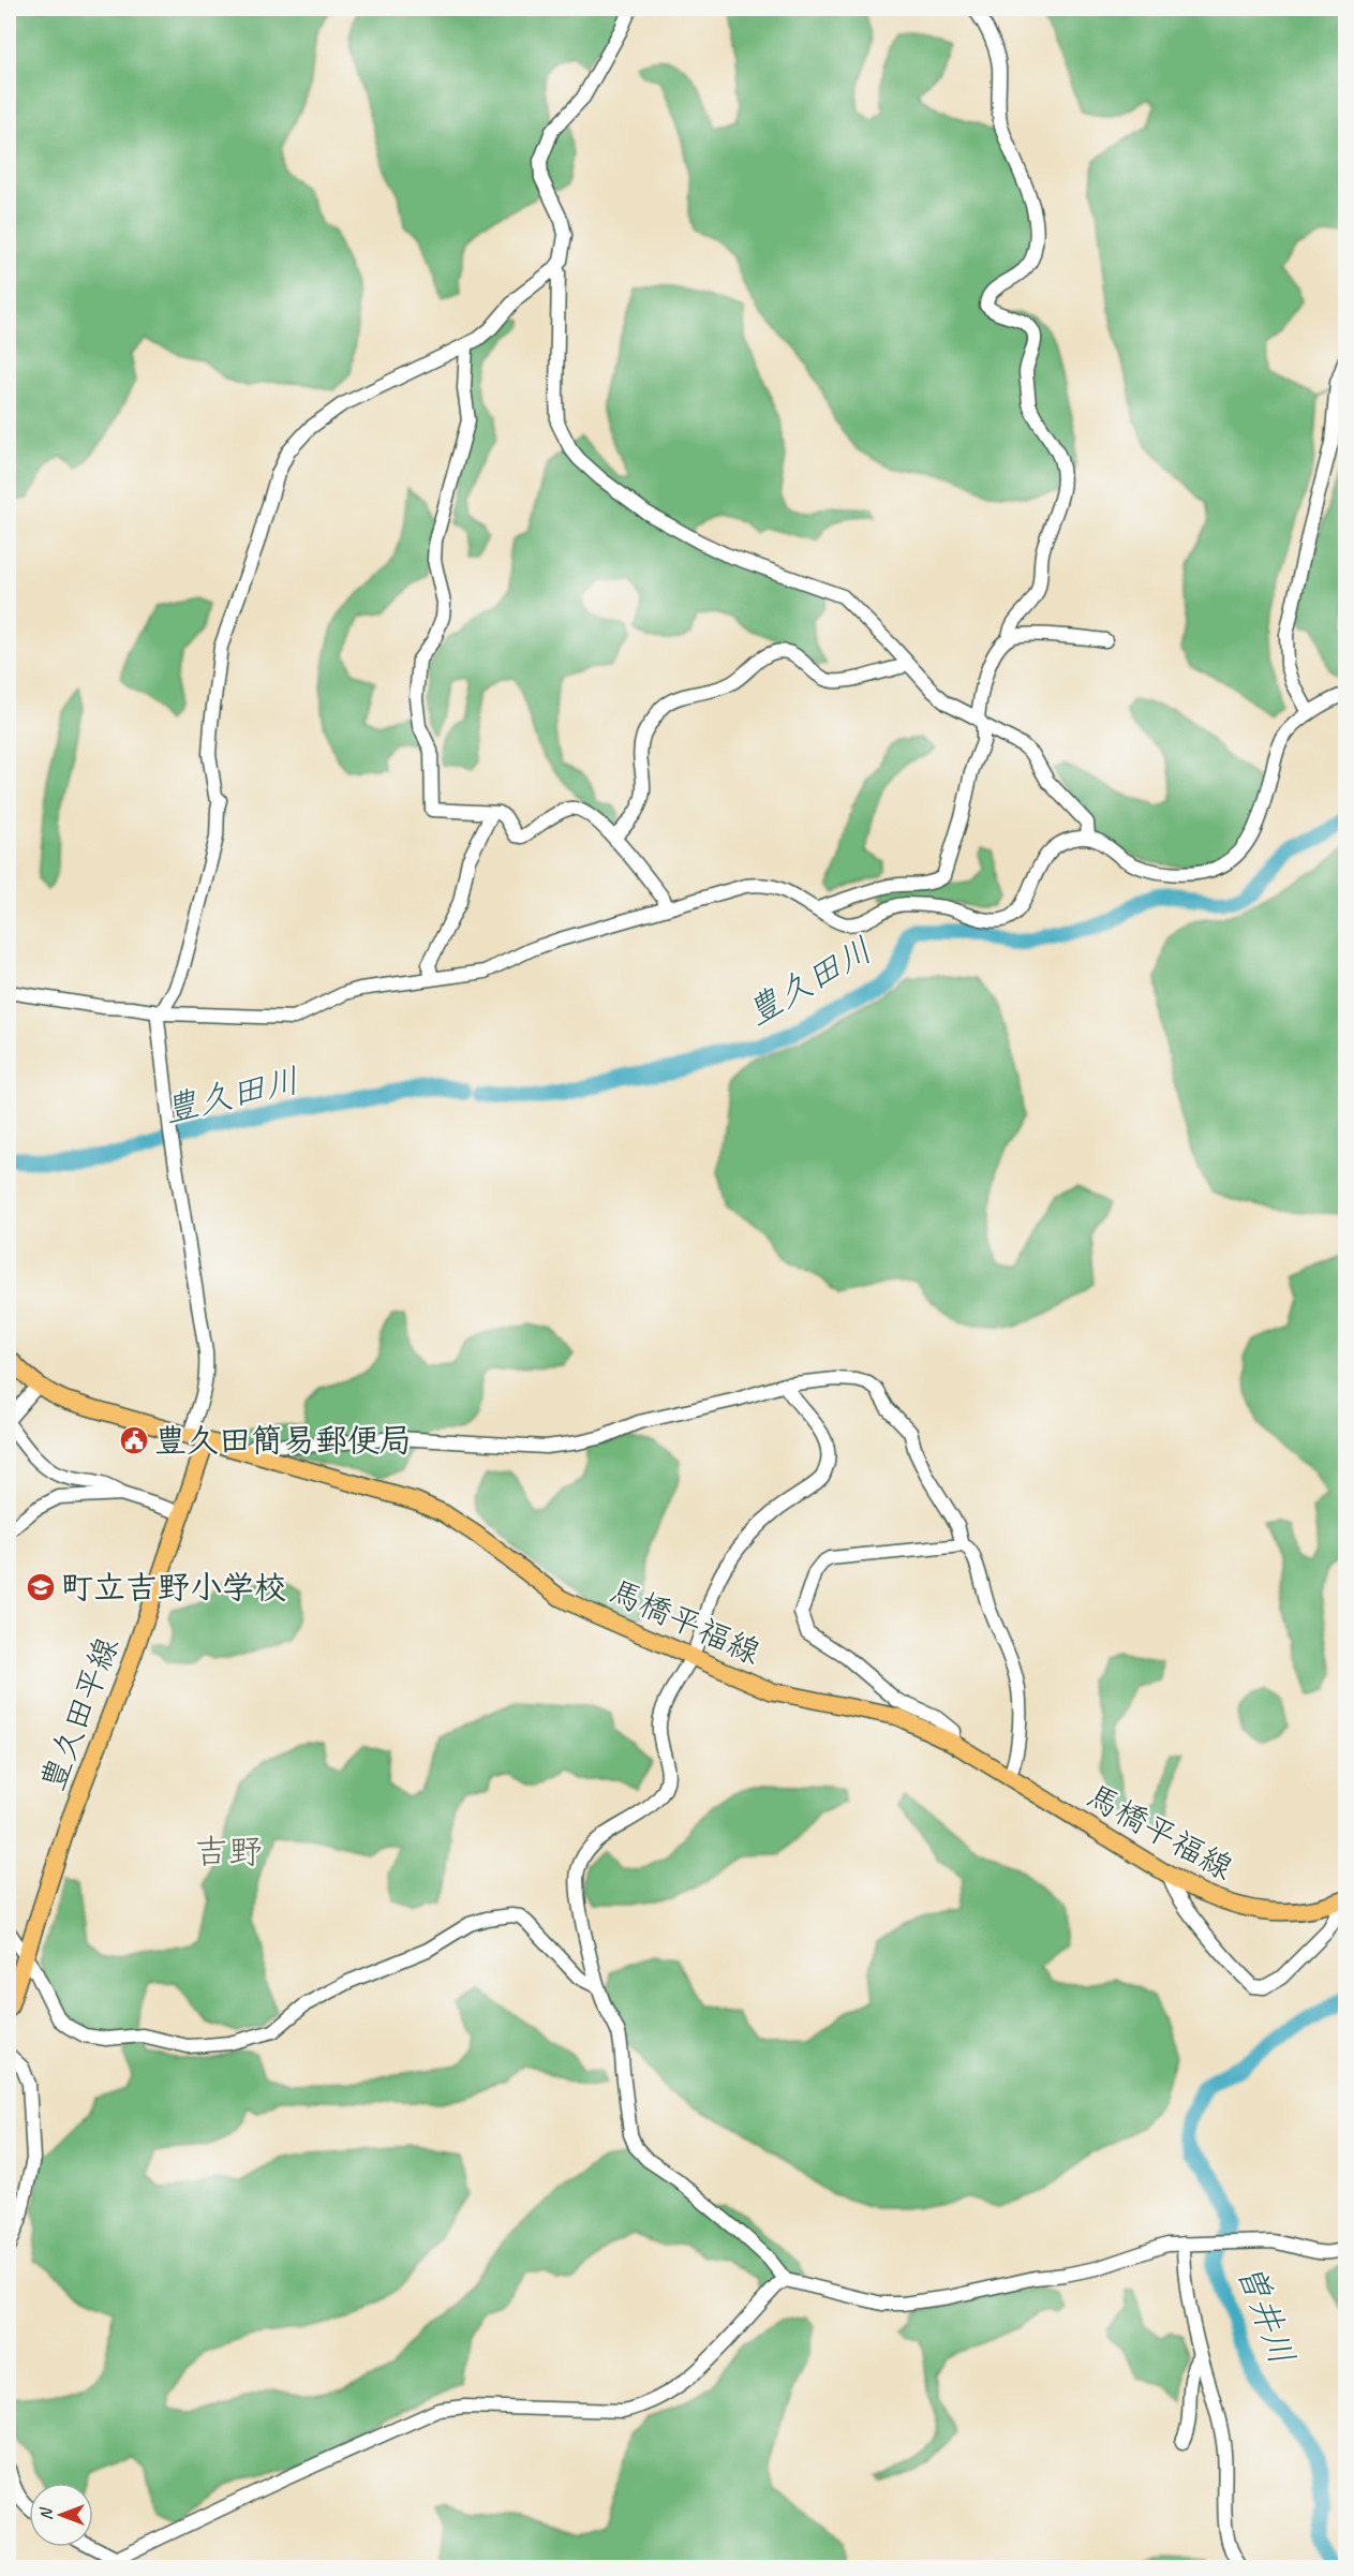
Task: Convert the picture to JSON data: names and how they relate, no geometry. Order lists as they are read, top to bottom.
{
  "streets": {
    "main road": ["馬橋平福線", "豊久田平線"]
  },
  "crossings": [
    ["馬橋平福線", "豊久田平線"]
  ],
  "districts": ["吉野"],
  "water": ["豊久田川", "曽井川"],
  "places": {
    "public building": ["豊久田簡易郵便局"],
    "school or university": ["町立吉野小学校"]
  },
  "north": "left"
}
